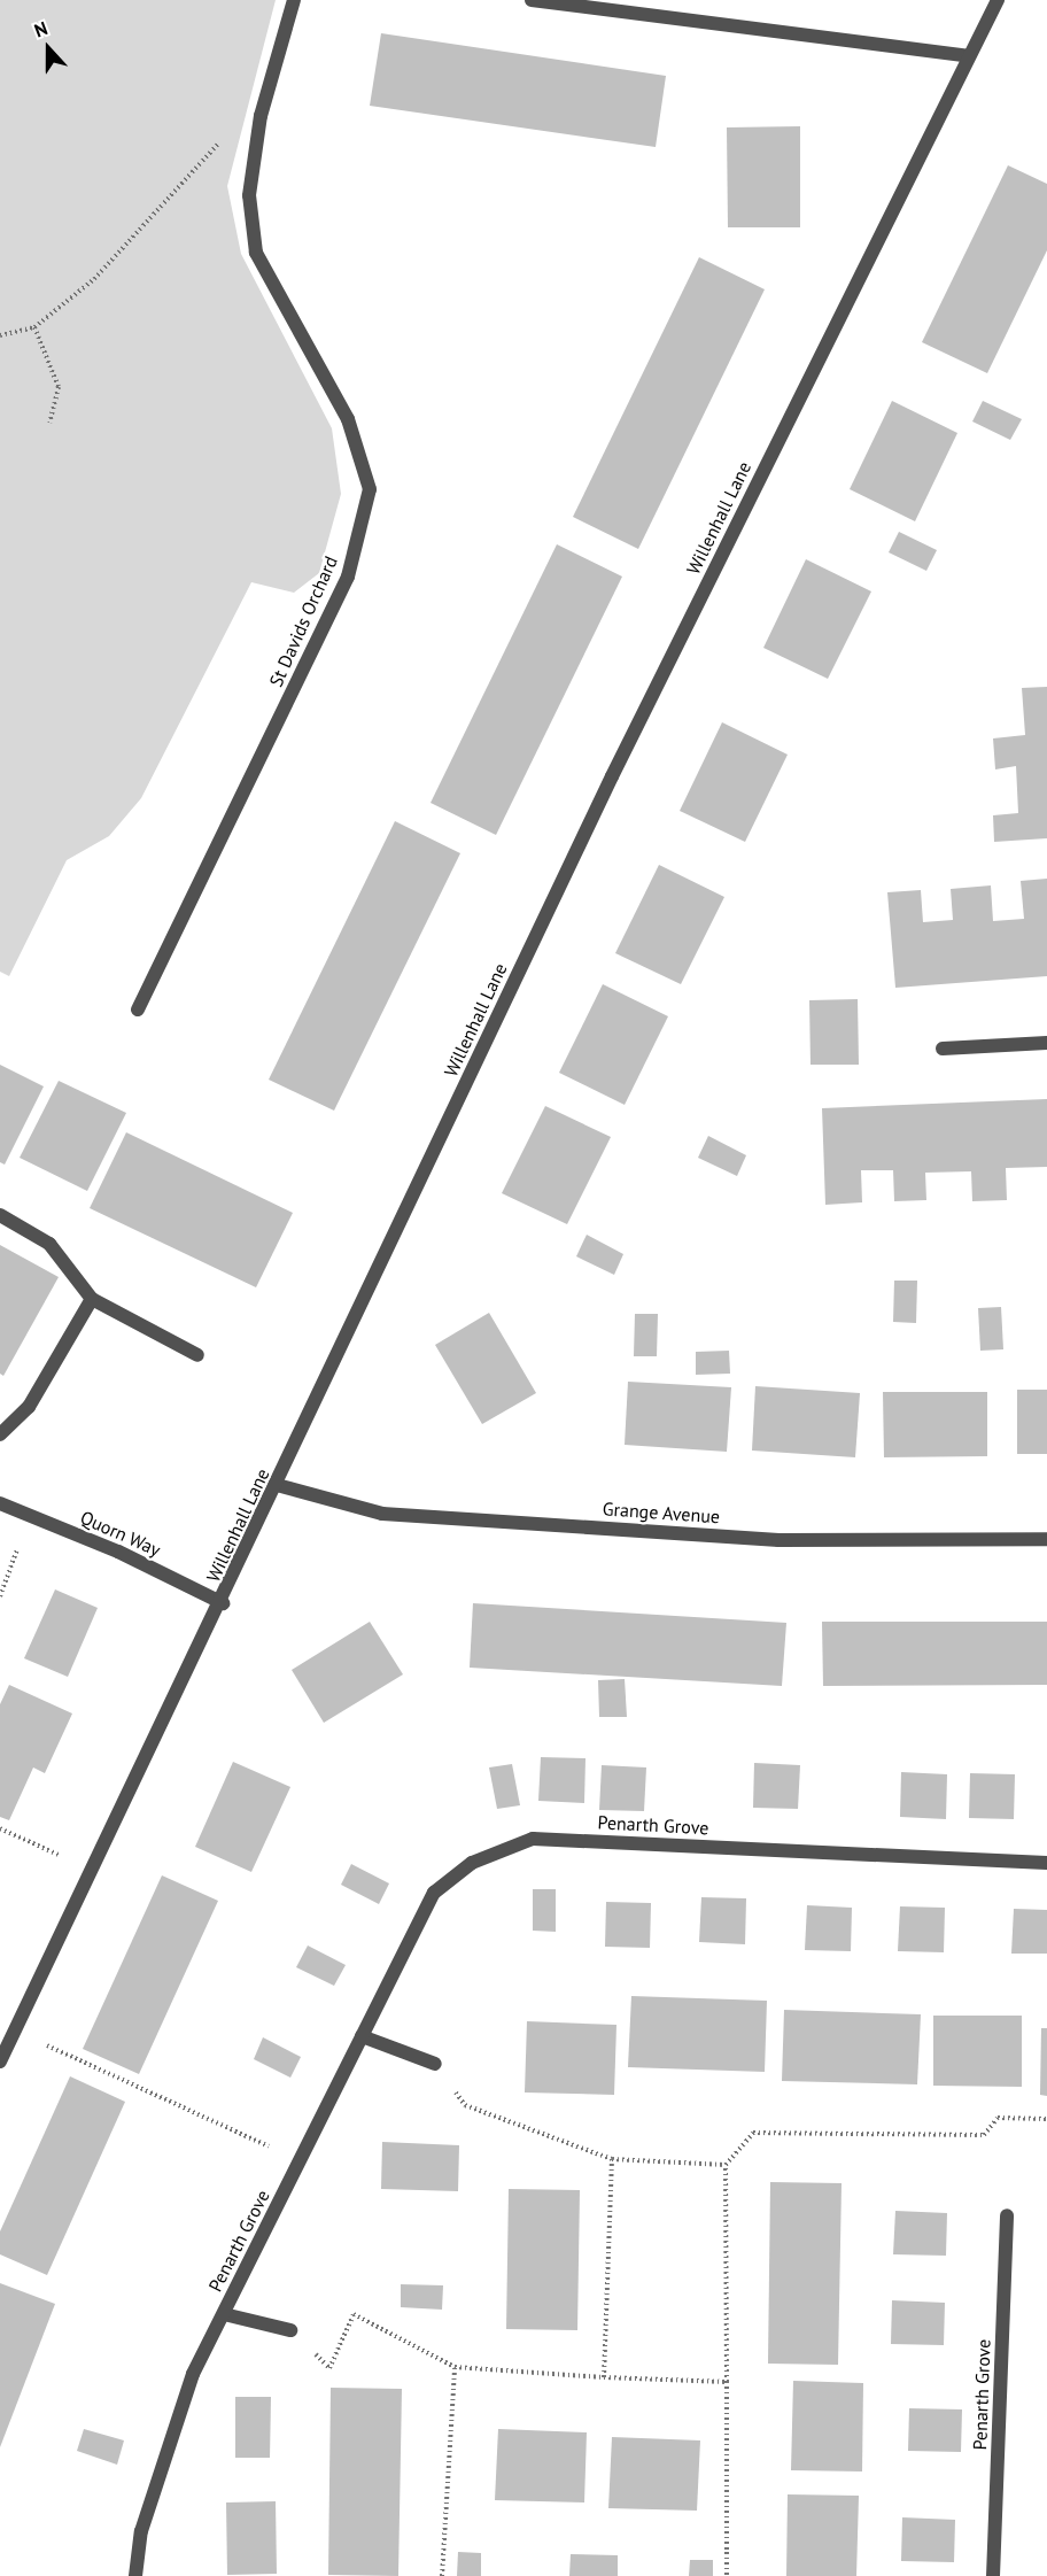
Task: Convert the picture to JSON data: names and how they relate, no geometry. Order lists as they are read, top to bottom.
{
  "streets": {
    "street": [
      "Willenhall Lane",
      "St Davids Orchard",
      "Grange Avenue",
      "Quorn Way",
      "Penarth Grove"
    ]
  },
  "crossings": [
    ["Willenhall Lane", "Grange Avenue"],
    ["Willenhall Lane", "Quorn Way"]
  ],
  "north": "top"
}
